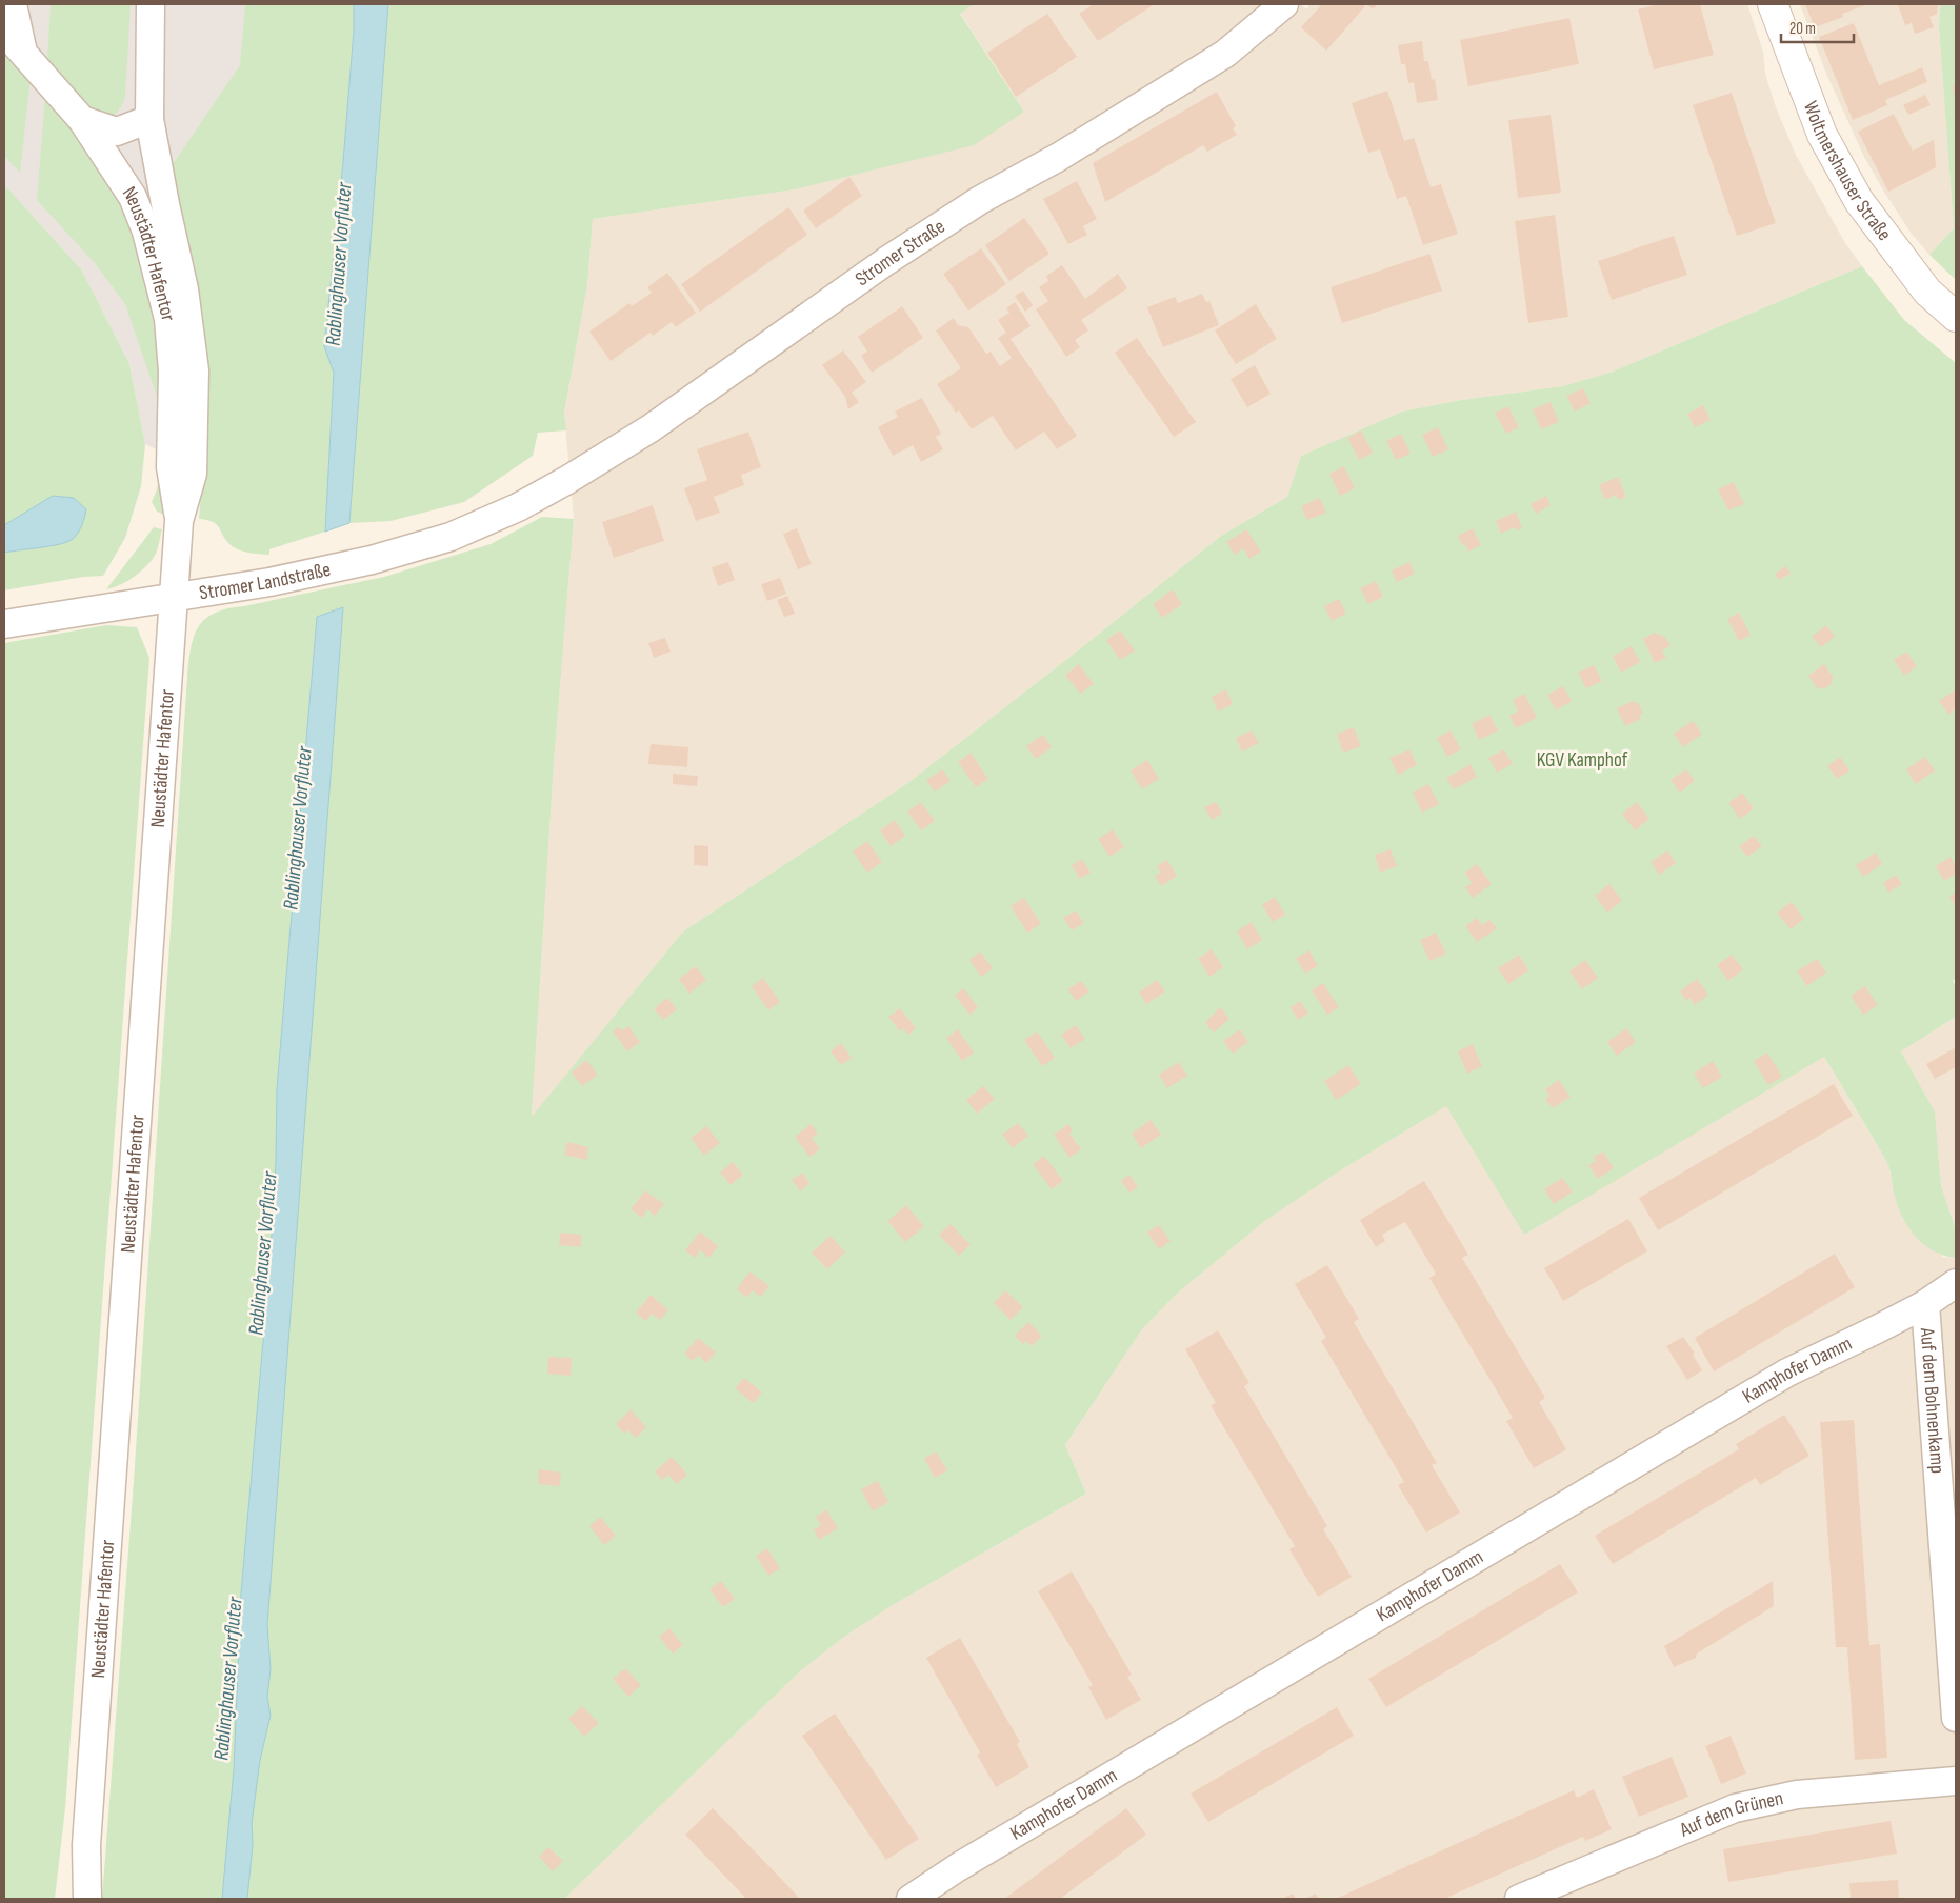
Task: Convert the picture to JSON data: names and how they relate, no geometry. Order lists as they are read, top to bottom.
{
  "streets": {
    "street": [
      "Woltmershauser Straße",
      "Stromer Straße",
      "Neustädter Hafentor",
      "Stromer Landstraße",
      "Kamphofer Damm",
      "Auf dem Bohnenkamp",
      "Auf dem Grünen"
    ]
  },
  "crossings": [
    ["Stromer Straße", "Stromer Landstraße"],
    ["Neustädter Hafentor", "Stromer Landstraße"],
    ["Kamphofer Damm", "Auf dem Bohnenkamp"]
  ],
  "water": ["Rablinghauser Vorfluter"],
  "parks": ["KGV Kamphof"],
  "scale_bar": "20 m"
}
